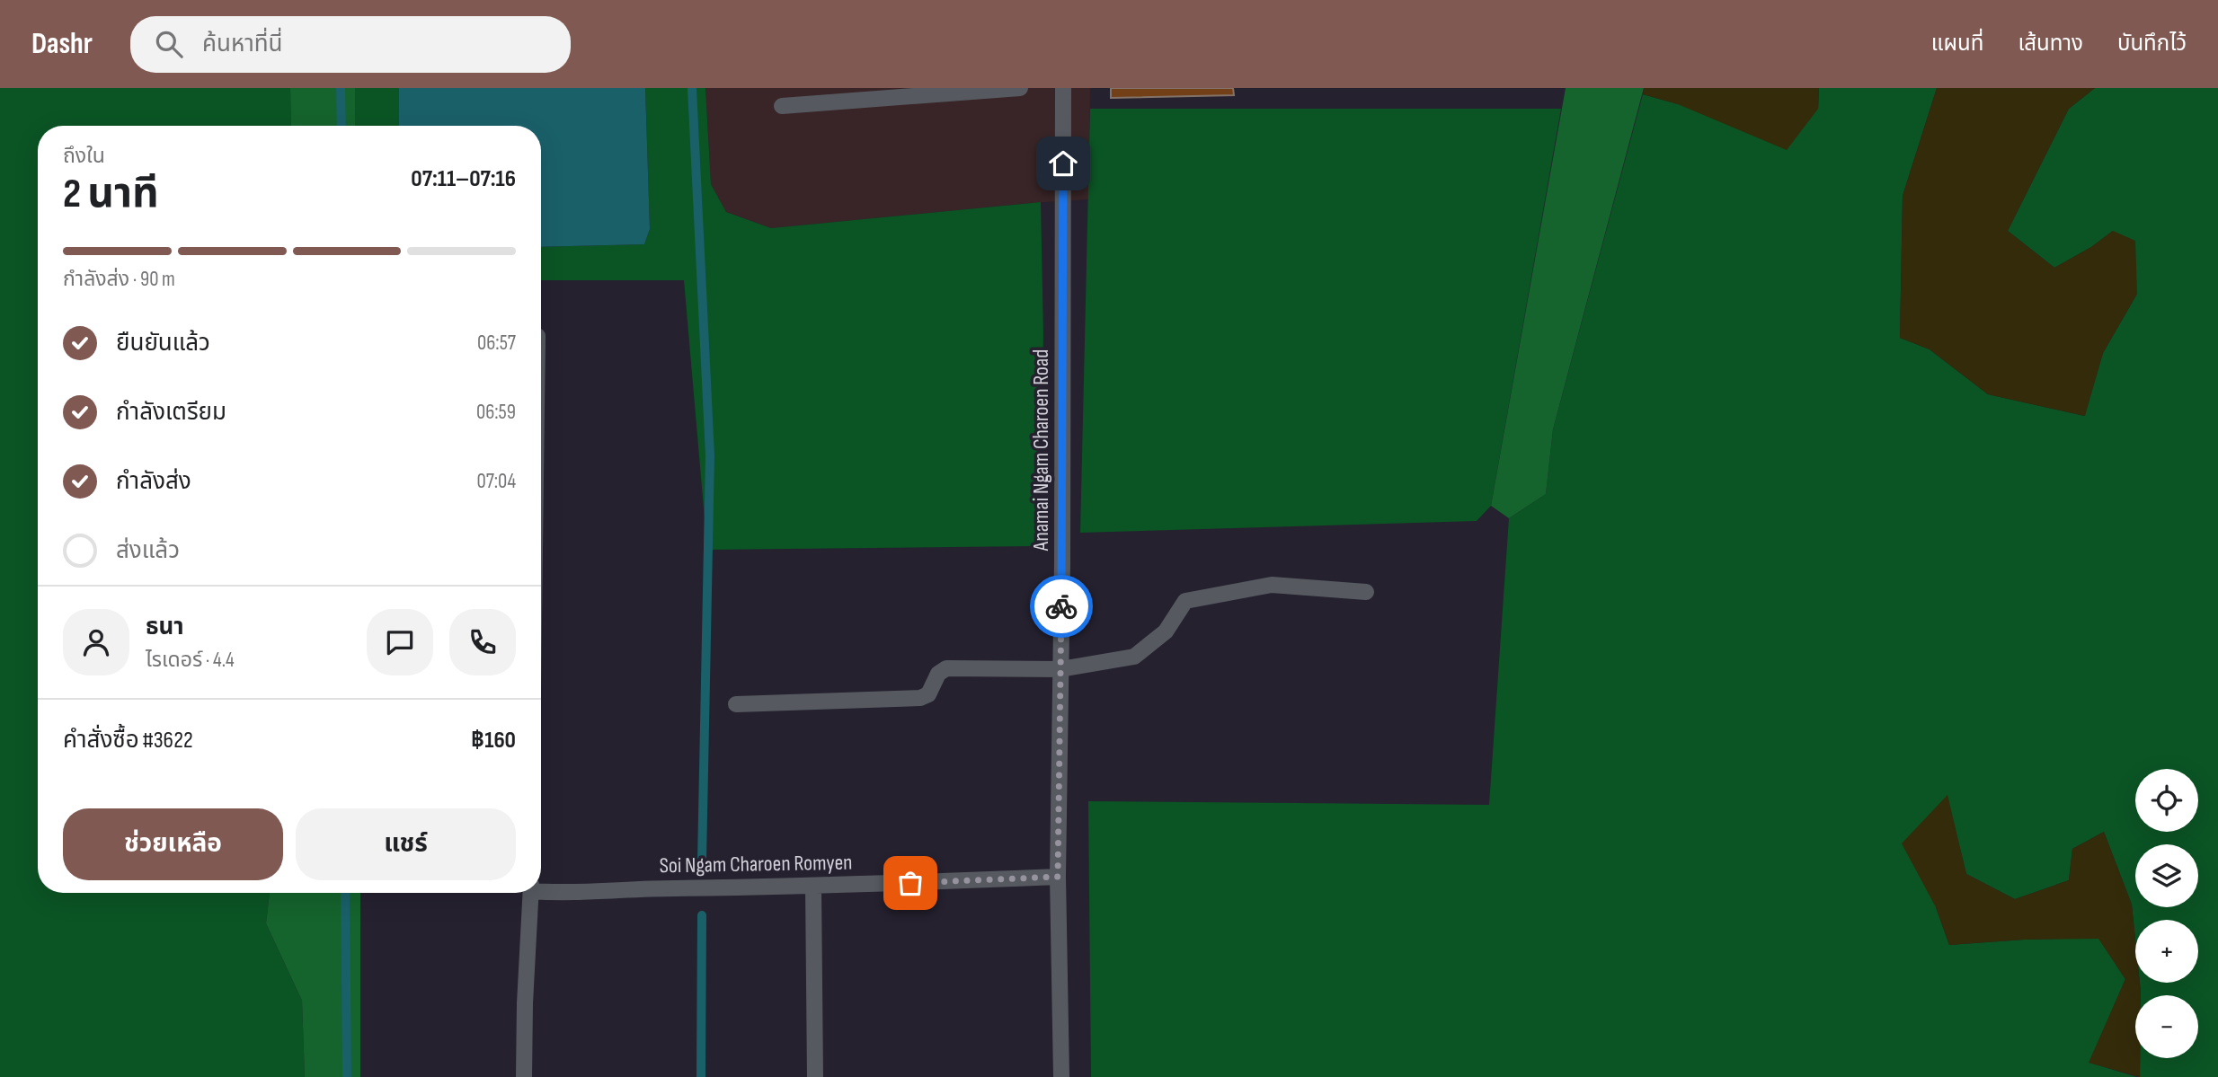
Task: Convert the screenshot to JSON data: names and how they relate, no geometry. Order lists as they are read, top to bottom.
{
  "streets": {
    "street": ["Anamai Ngam Charoen Road", "Soi Ngam Charoen Romyen"]
  },
  "crossings": [
    ["Anamai Ngam Charoen Road", "Soi Ngam Charoen Romyen"]
  ],
  "page": {
    "header": "Dashr",
    "search": "ค้นหาที่นี่",
    "nav": ["แผนที่", "เส้นทาง", "บันทึกไว้"],
    "heading": ["2 นาที", "ถึงใน", "07:11–07:16"],
    "panel": [
      "ธนา",
      "ไรเดอร์ · 4.4",
      "คำสั่งซื้อ #3622",
      "฿160"
    ],
    "bar": "กำลังส่ง · 90 m",
    "list": [
      ["ยืนยันแล้ว", "06:57"],
      ["กำลังเตรียม", "06:59"],
      ["กำลังส่ง", "07:04"],
      "ส่งแล้ว"
    ],
    "map_buttons": ["+", "−"],
    "buttons": ["ช่วยเหลือ", "แชร์"]
  }
}
